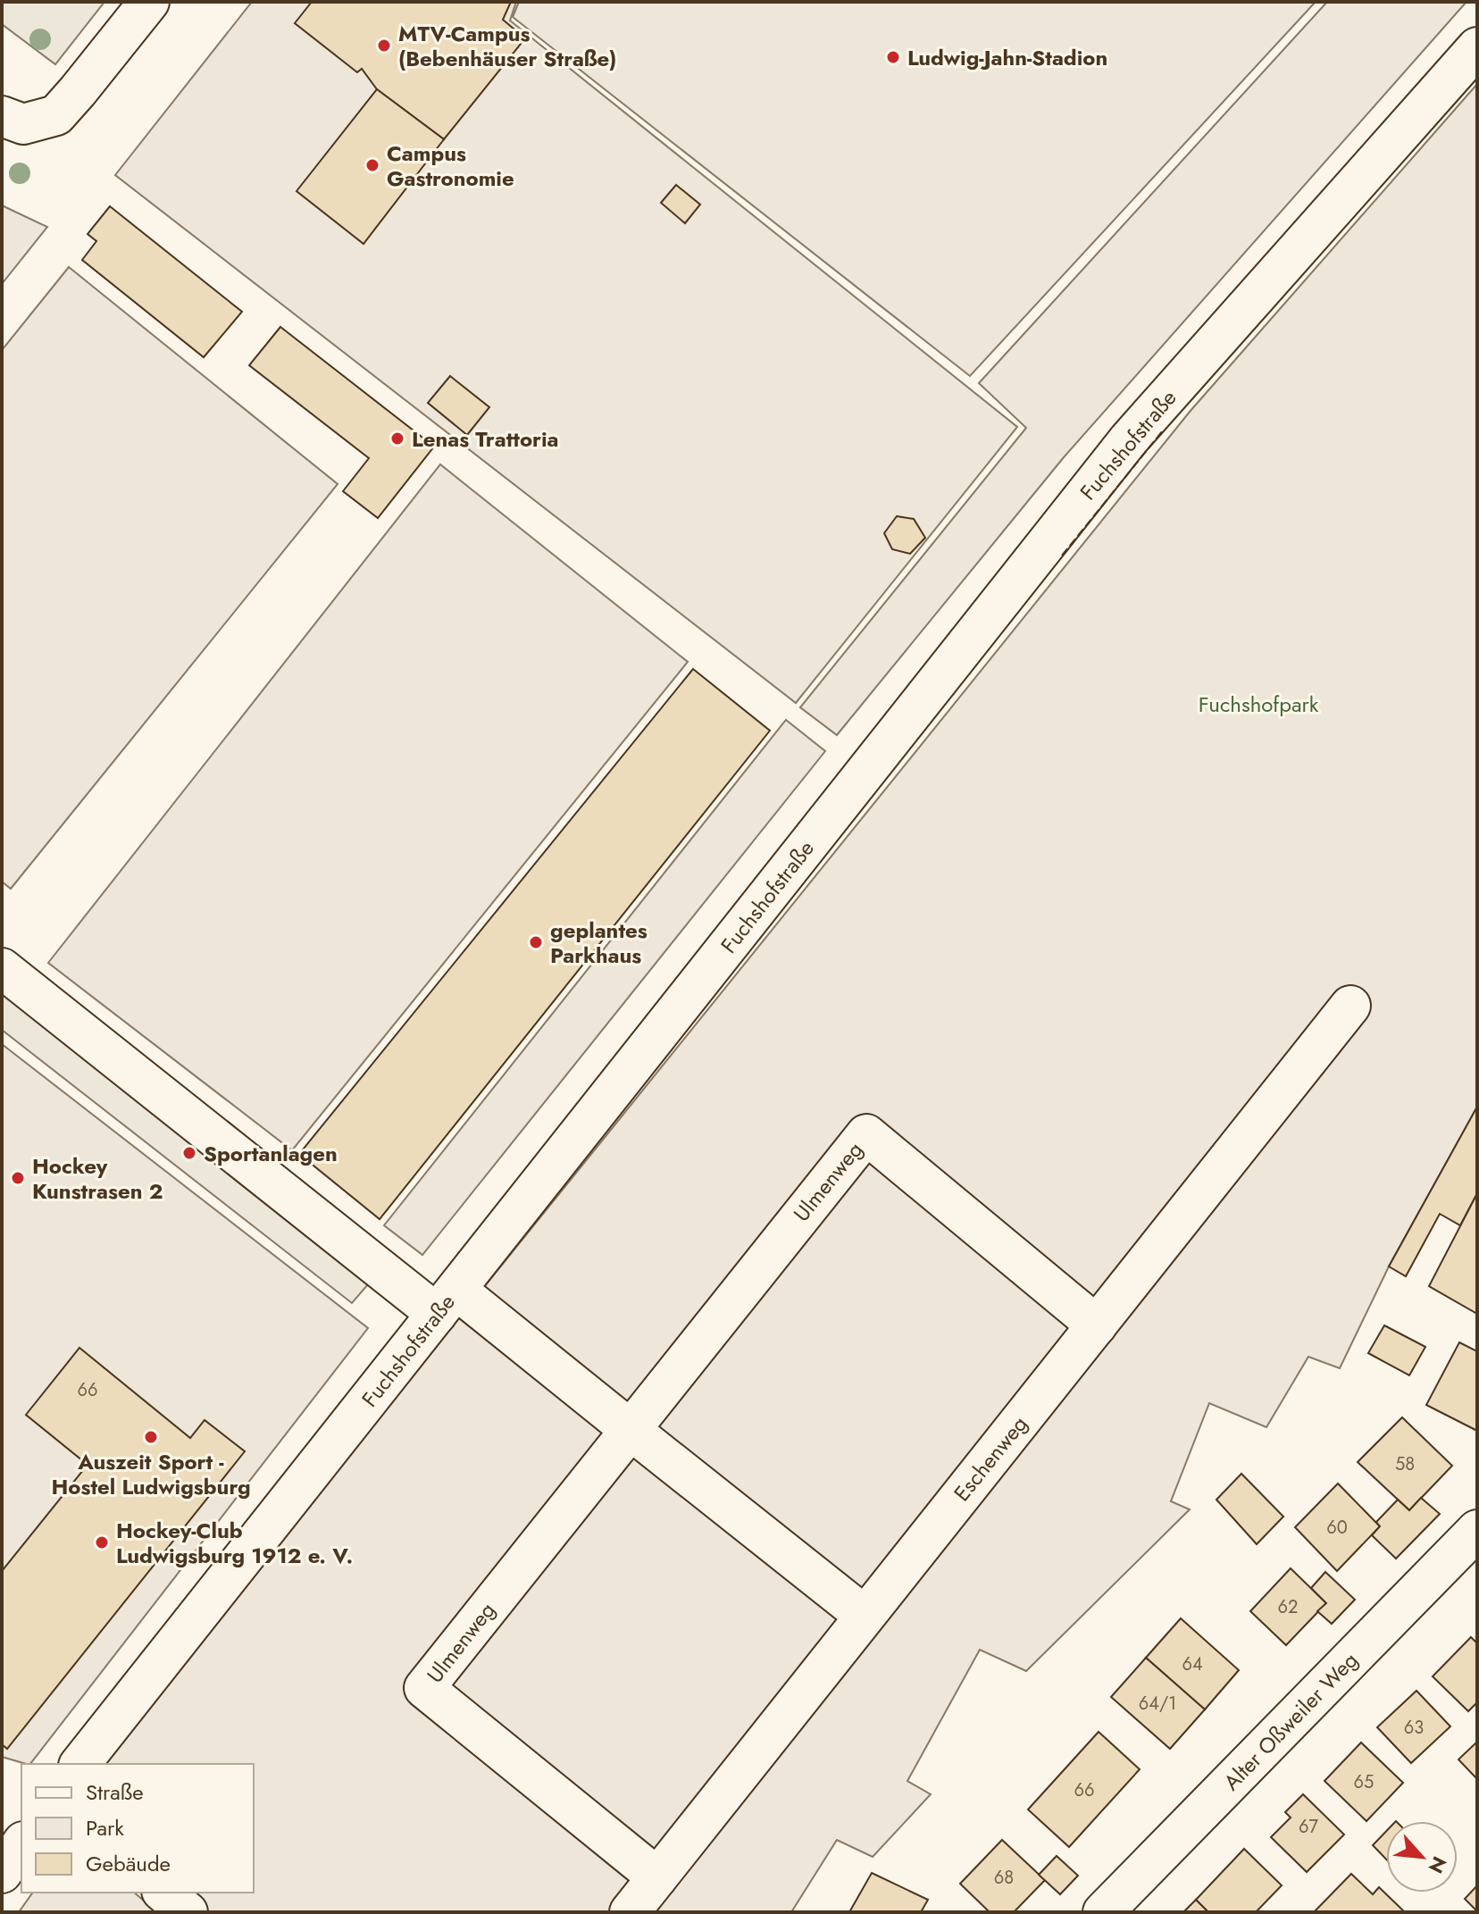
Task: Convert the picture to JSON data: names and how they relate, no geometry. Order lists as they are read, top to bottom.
{
  "streets": {
    "street": [
      "Fuchshofstraße",
      "Ulmenweg",
      "Eschenweg",
      "Alter Oßweiler Weg"
    ]
  },
  "crossings": [
    ["Ulmenweg", "Eschenweg"]
  ],
  "parks": ["Fuchshofpark"],
  "places": [
    "MTV-Campus (Bebenhäuser Straße)",
    "Ludwig-Jahn-Stadion",
    "Campus Gastronomie",
    "Lenas Trattoria",
    "geplantes Parkhaus",
    "Sportanlagen",
    "Hockey Kunstrasen 2",
    "Auszeit Sport - Hostel Ludwigsburg",
    "Hockey-Club Ludwigsburg 1912 e. V."
  ],
  "house_numbers": [
    "66",
    "58",
    "60",
    "62",
    "64",
    "64/1",
    "63",
    "65",
    "66",
    "67",
    "68"
  ],
  "legend": ["Straße", "Park", "Gebäude"],
  "north": "bottom right"
}
